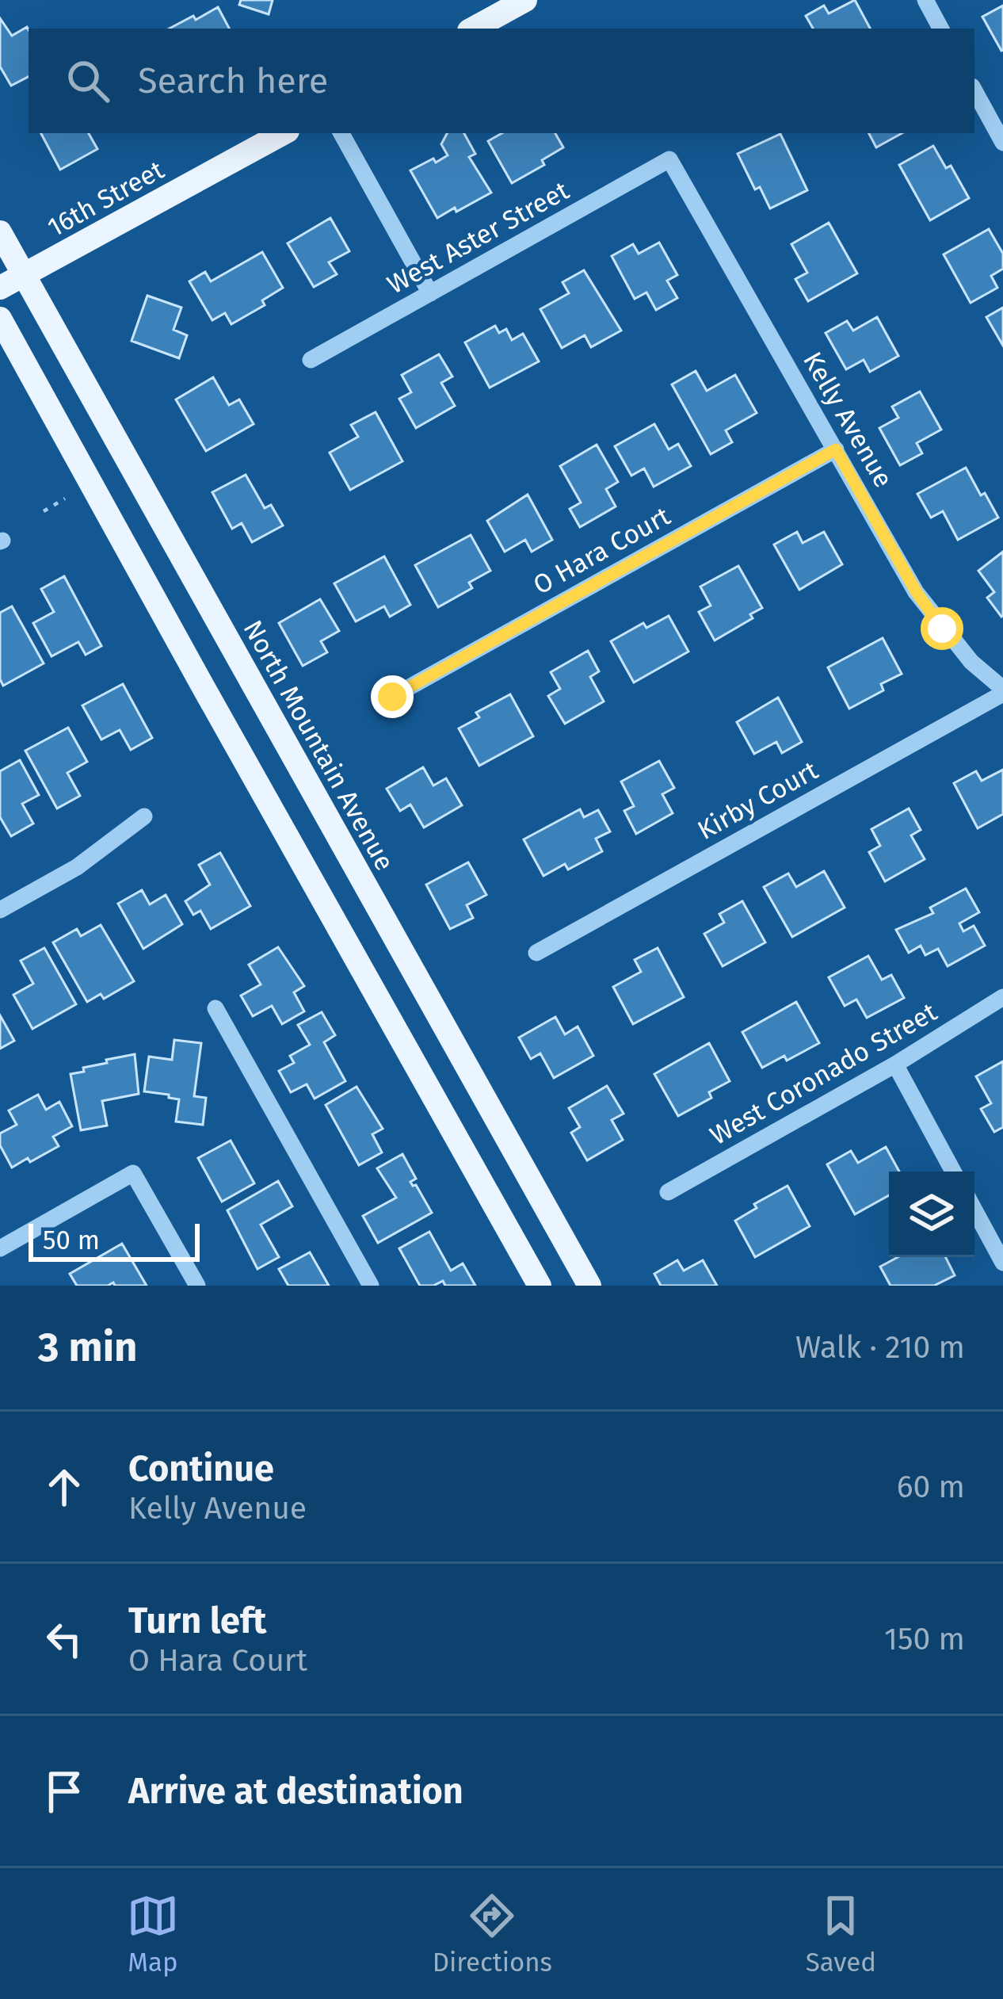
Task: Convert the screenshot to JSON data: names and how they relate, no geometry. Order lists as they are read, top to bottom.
{
  "streets": {
    "main road": ["16th Street", "North Mountain Avenue"],
    "street": [
      "West Aster Street",
      "Kelly Avenue",
      "O Hara Court",
      "Kirby Court",
      "West Coronado Street"
    ]
  },
  "crossings": [
    ["16th Street", "North Mountain Avenue"],
    ["West Aster Street", "Kelly Avenue"],
    ["Kelly Avenue", "O Hara Court"],
    ["Kelly Avenue", "Kirby Court"]
  ],
  "scale_bar": "50 m",
  "page": {
    "search": "Search here",
    "scale": "50 m",
    "heading": ["3 min", "Walk · 210 m"],
    "list": [
      ["Continue", "Kelly Avenue", "60 m"],
      ["Turn left", "O Hara Court", "150 m"],
      "Arrive at destination"
    ],
    "nav": ["Map", "Directions", "Saved"]
  }
}
